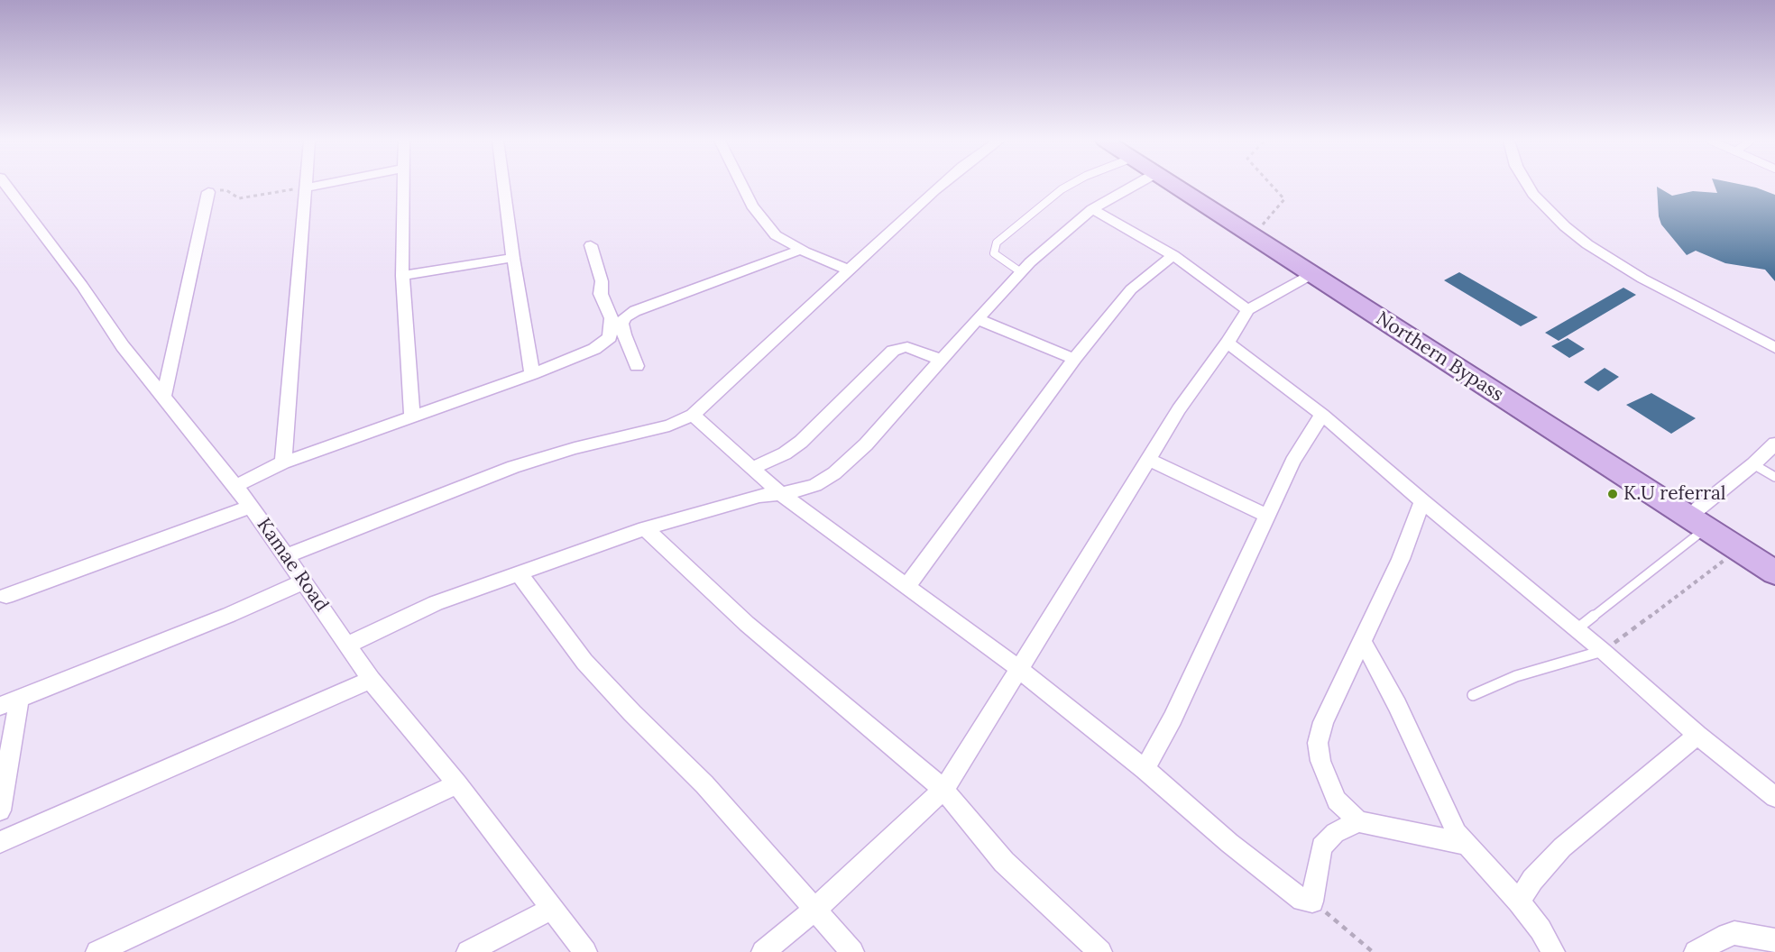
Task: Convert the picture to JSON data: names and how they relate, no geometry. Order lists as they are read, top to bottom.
{
  "streets": {
    "main road": ["Northern Bypass"],
    "street": ["Kamae Road"]
  },
  "places": ["K.U referral"]
}
